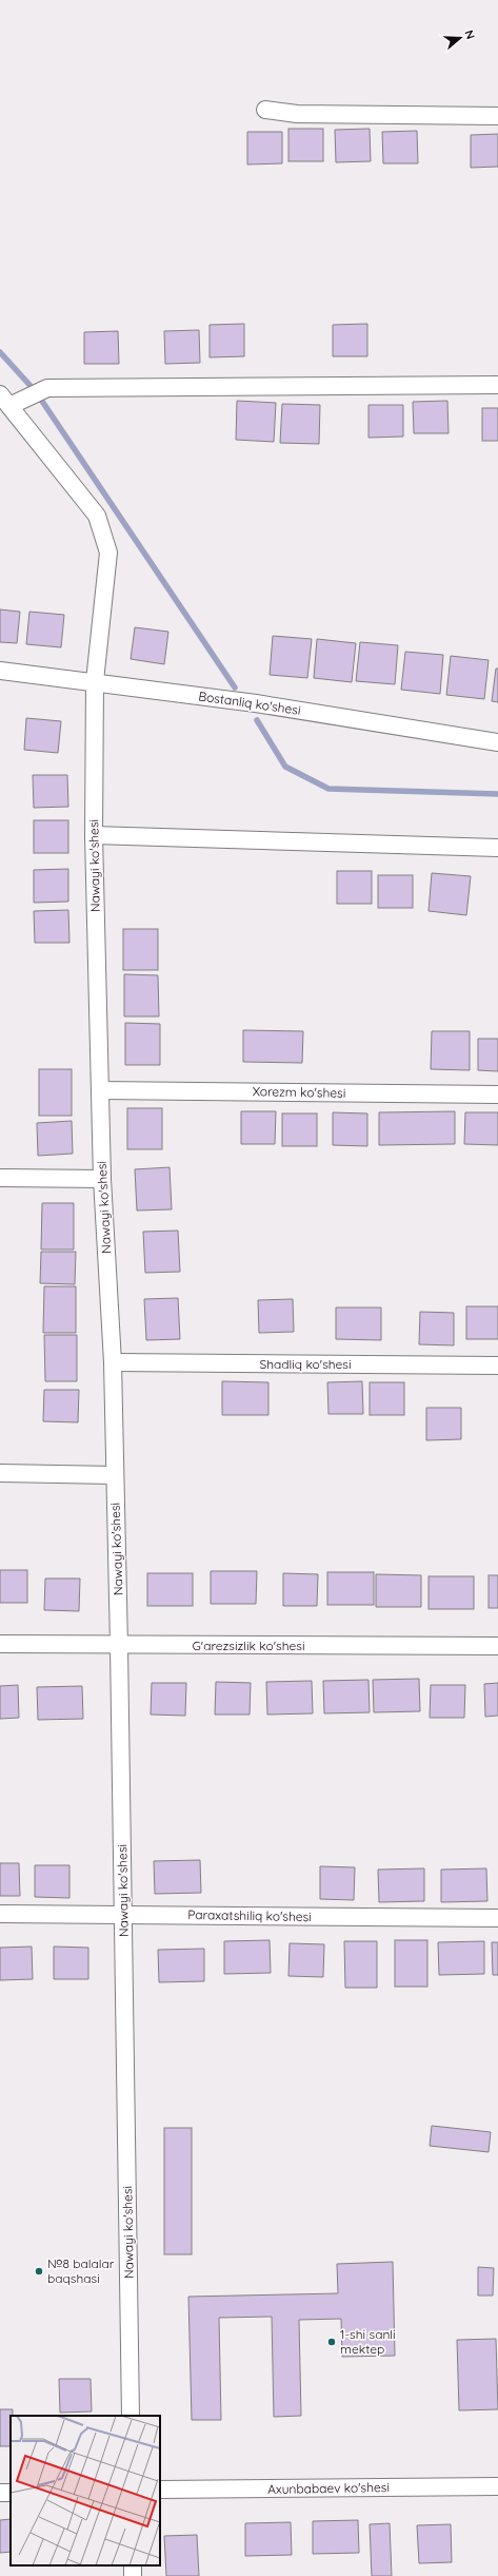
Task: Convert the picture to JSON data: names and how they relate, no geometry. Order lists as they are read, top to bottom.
{
  "streets": {
    "street": [
      "Bostanliq ko'shesi",
      "Nawayi ko'shesi",
      "Xorezm ko'shesi",
      "Shadliq ko'shesi",
      "G'arezsizlik ko'shesi",
      "Paraxatshiliq ko'shesi",
      "Axunbabaev ko'shesi"
    ]
  },
  "crossings": [
    ["Bostanliq ko'shesi", "Nawayi ko'shesi"],
    ["Nawayi ko'shesi", "Xorezm ko'shesi"],
    ["Nawayi ko'shesi", "Shadliq ko'shesi"],
    ["Nawayi ko'shesi", "G'arezsizlik ko'shesi"],
    ["Nawayi ko'shesi", "Paraxatshiliq ko'shesi"]
  ],
  "places": ["№8 balalar baqshasi", "1-shi sanli mektep"],
  "north": "right"
}
